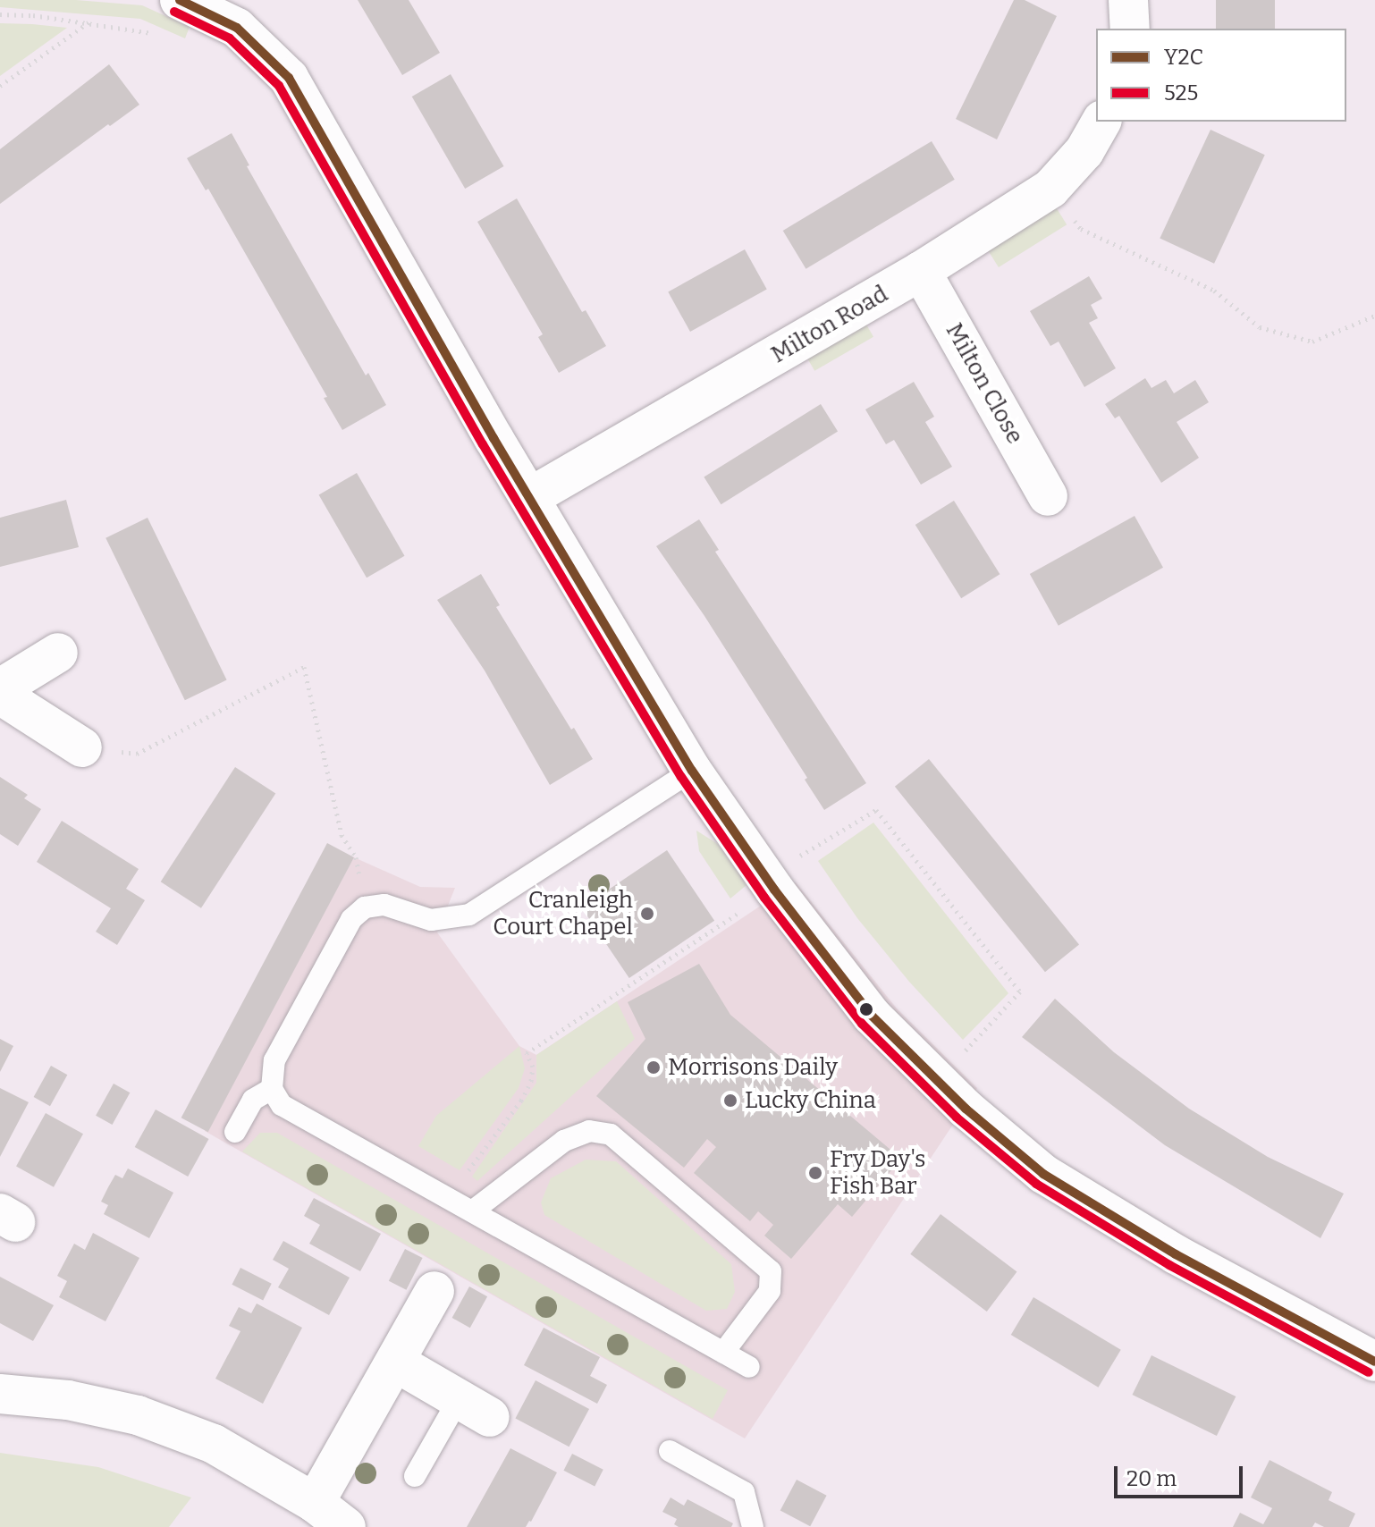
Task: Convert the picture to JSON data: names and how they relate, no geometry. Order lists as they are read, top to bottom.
{
  "streets": {
    "street": ["Milton Road", "Milton Close"]
  },
  "crossings": [
    ["Milton Road", "Milton Close"]
  ],
  "places": [
    "Cranleigh Court Chapel",
    "Morrisons Daily",
    "Lucky China",
    "Fry Day's Fish Bar"
  ],
  "lines": ["transit line Y2C", "transit line 525"],
  "legend": ["Y2C", "525"],
  "scale_bar": "20 m"
}
